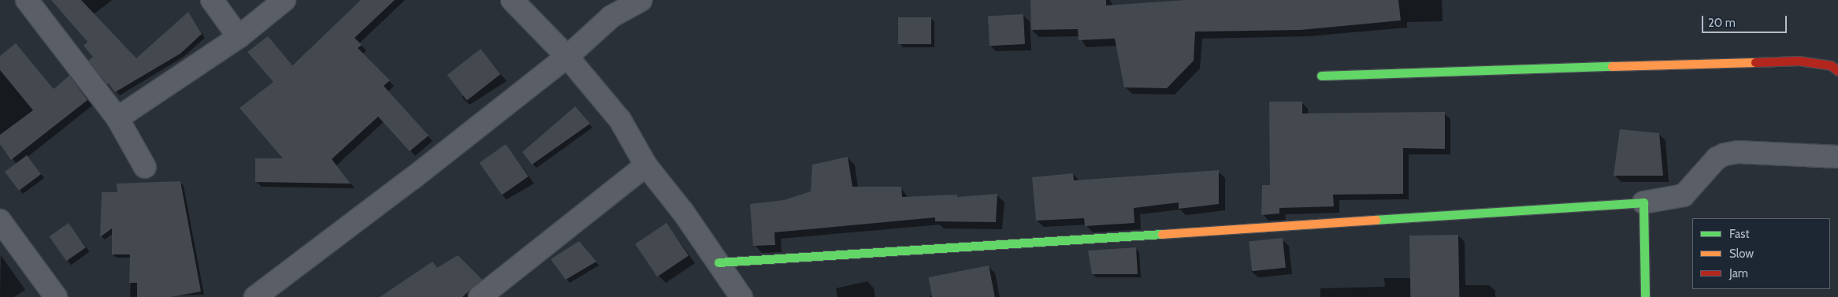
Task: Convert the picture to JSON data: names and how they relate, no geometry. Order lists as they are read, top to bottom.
{
  "legend": ["Fast", "Slow", "Jam"],
  "scale_bar": "20 m"
}
